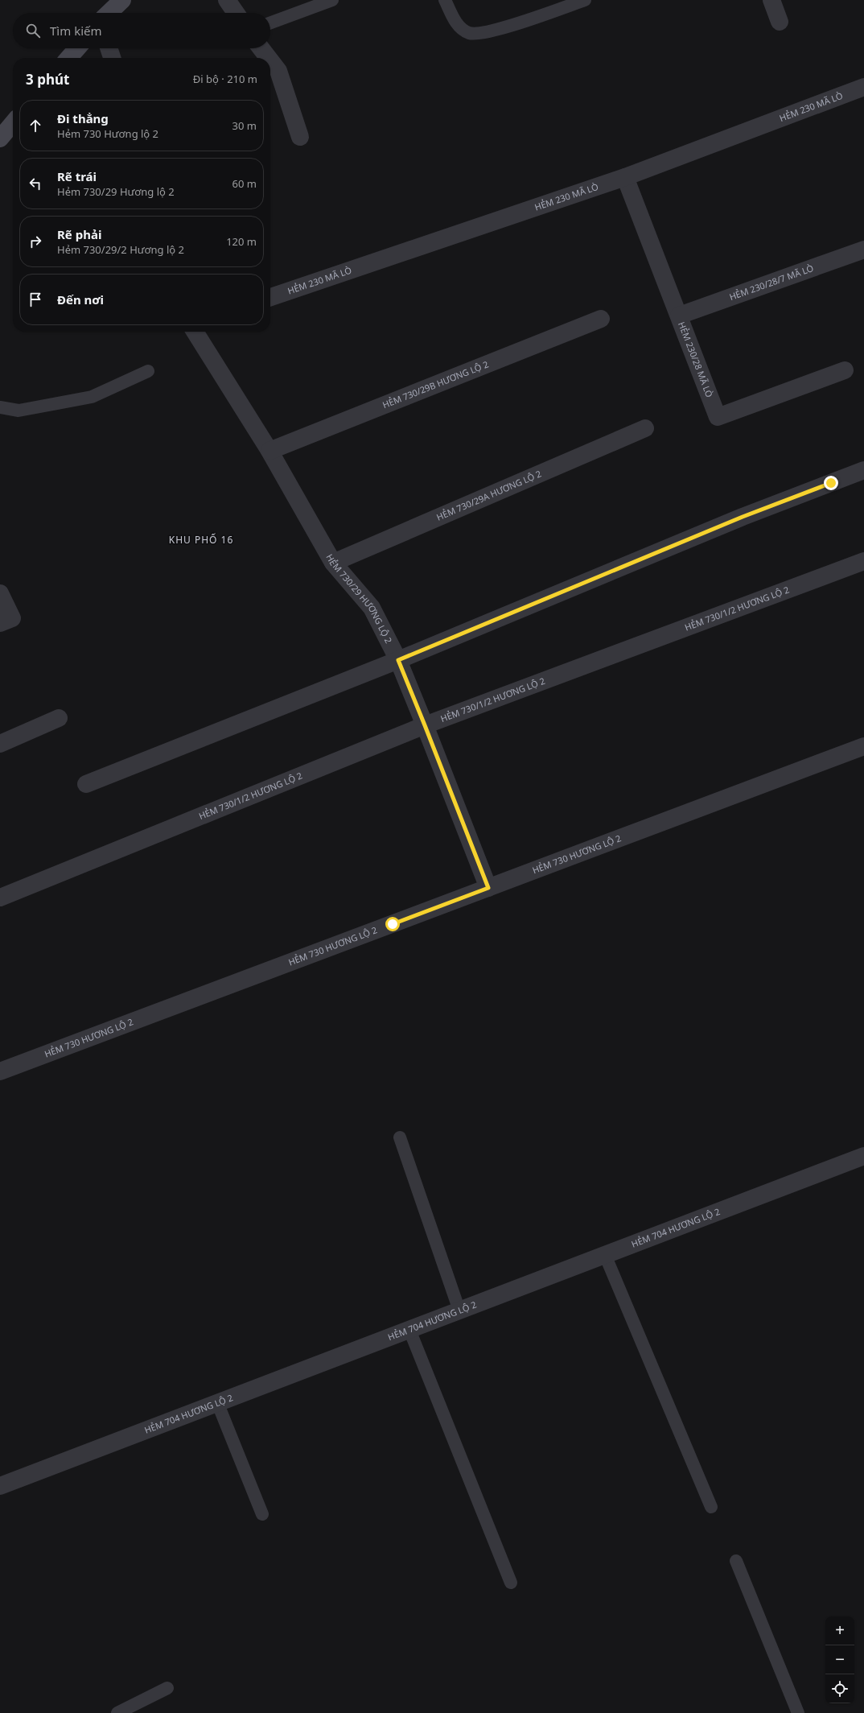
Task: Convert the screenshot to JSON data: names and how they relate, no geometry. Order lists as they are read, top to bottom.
{
  "streets": {
    "street": [
      "HẺM 230 MÃ LÒ",
      "HẺM 230/28/7 MÃ LÒ",
      "HẺM 230/28 MÃ LÒ",
      "HẺM 730/29B HƯƠNG LỘ 2",
      "HẺM 730/29A HƯƠNG LỘ 2",
      "HẺM 730/29 HƯƠNG LỘ 2",
      "HẺM 730/1/2 HƯƠNG LỘ 2",
      "HẺM 730 HƯƠNG LỘ 2",
      "HẺM 704 HƯƠNG LỘ 2"
    ]
  },
  "crossings": [
    ["HẺM 230 MÃ LÒ", "HẺM 230/28 MÃ LÒ"],
    ["HẺM 230/28/7 MÃ LÒ", "HẺM 230/28 MÃ LÒ"],
    ["HẺM 730/29B HƯƠNG LỘ 2", "HẺM 730/29 HƯƠNG LỘ 2"],
    ["HẺM 730/29A HƯƠNG LỘ 2", "HẺM 730/29 HƯƠNG LỘ 2"],
    ["HẺM 730/29 HƯƠNG LỘ 2", "HẺM 730/1/2 HƯƠNG LỘ 2"],
    ["HẺM 730/29 HƯƠNG LỘ 2", "HẺM 730 HƯƠNG LỘ 2"]
  ],
  "districts": ["KHU PHỐ 16"],
  "page": {
    "search": "Tìm kiếm",
    "heading": ["3 phút", "Đi bộ · 210 m"],
    "list": [
      ["Đi thẳng", "Hẻm 730 Hương lộ 2", "30 m"],
      ["Rẽ trái", "Hẻm 730/29 Hương lộ 2", "60 m"],
      ["Rẽ phải", "Hẻm 730/29/2 Hương lộ 2", "120 m"],
      "Đến nơi"
    ],
    "map_buttons": ["+", "−"]
  }
}
